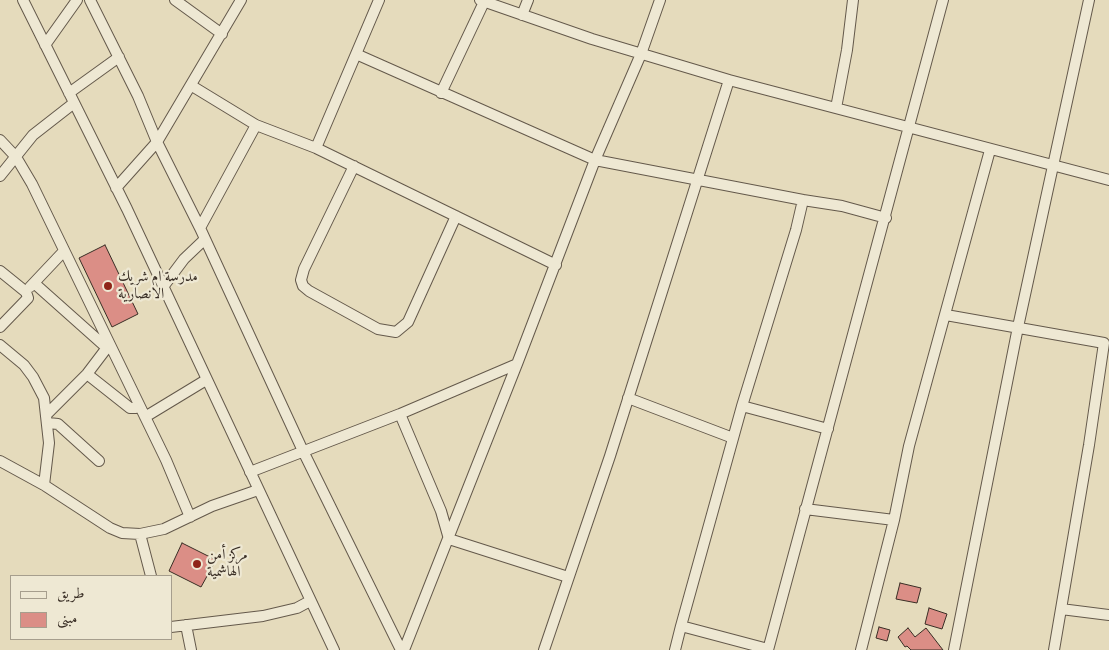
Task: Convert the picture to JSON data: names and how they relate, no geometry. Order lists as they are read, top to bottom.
{
  "places": ["مدرسة ام شريك الانصارية", "مركز أمن الهاشمية"],
  "legend": ["طريق", "مبنى"]
}
